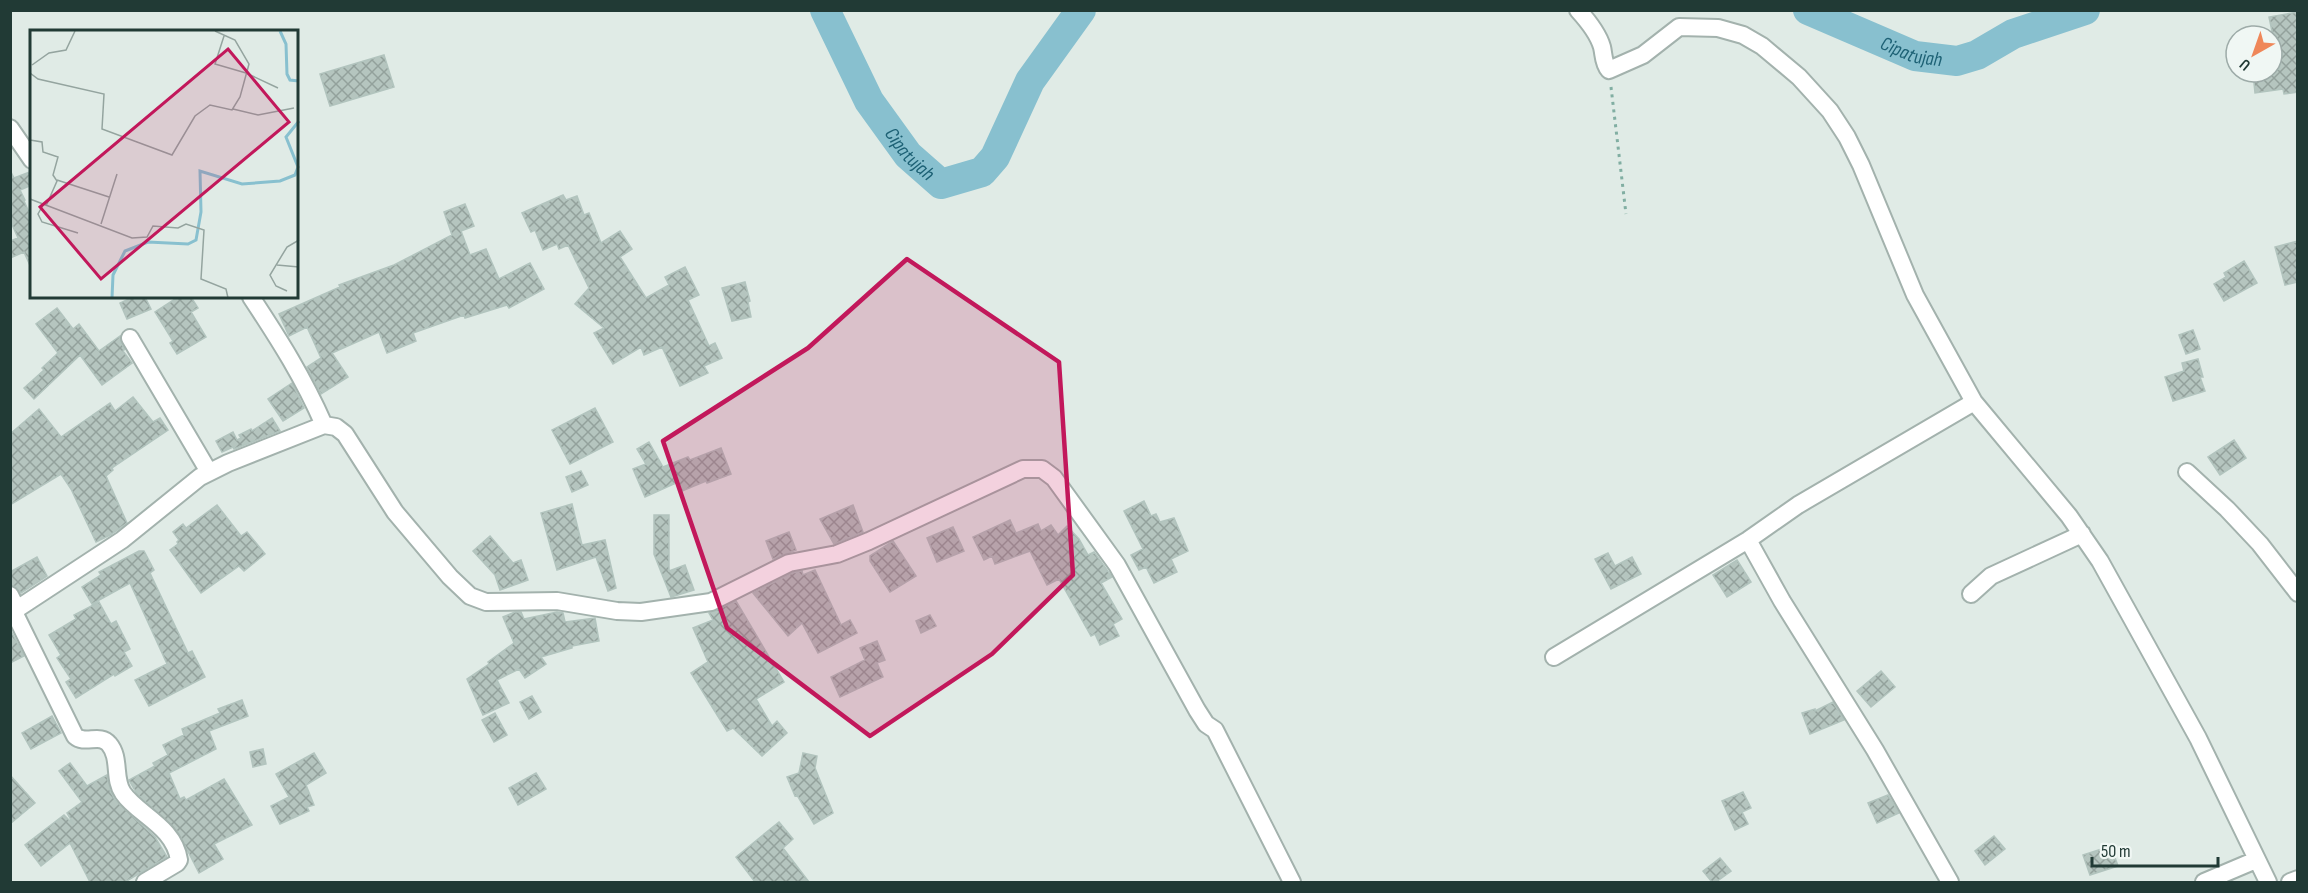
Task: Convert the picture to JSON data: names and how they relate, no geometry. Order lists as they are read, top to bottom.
{
  "water": ["Cipatujah"],
  "scale_bar": "50 m",
  "north": "bottom left"
}
